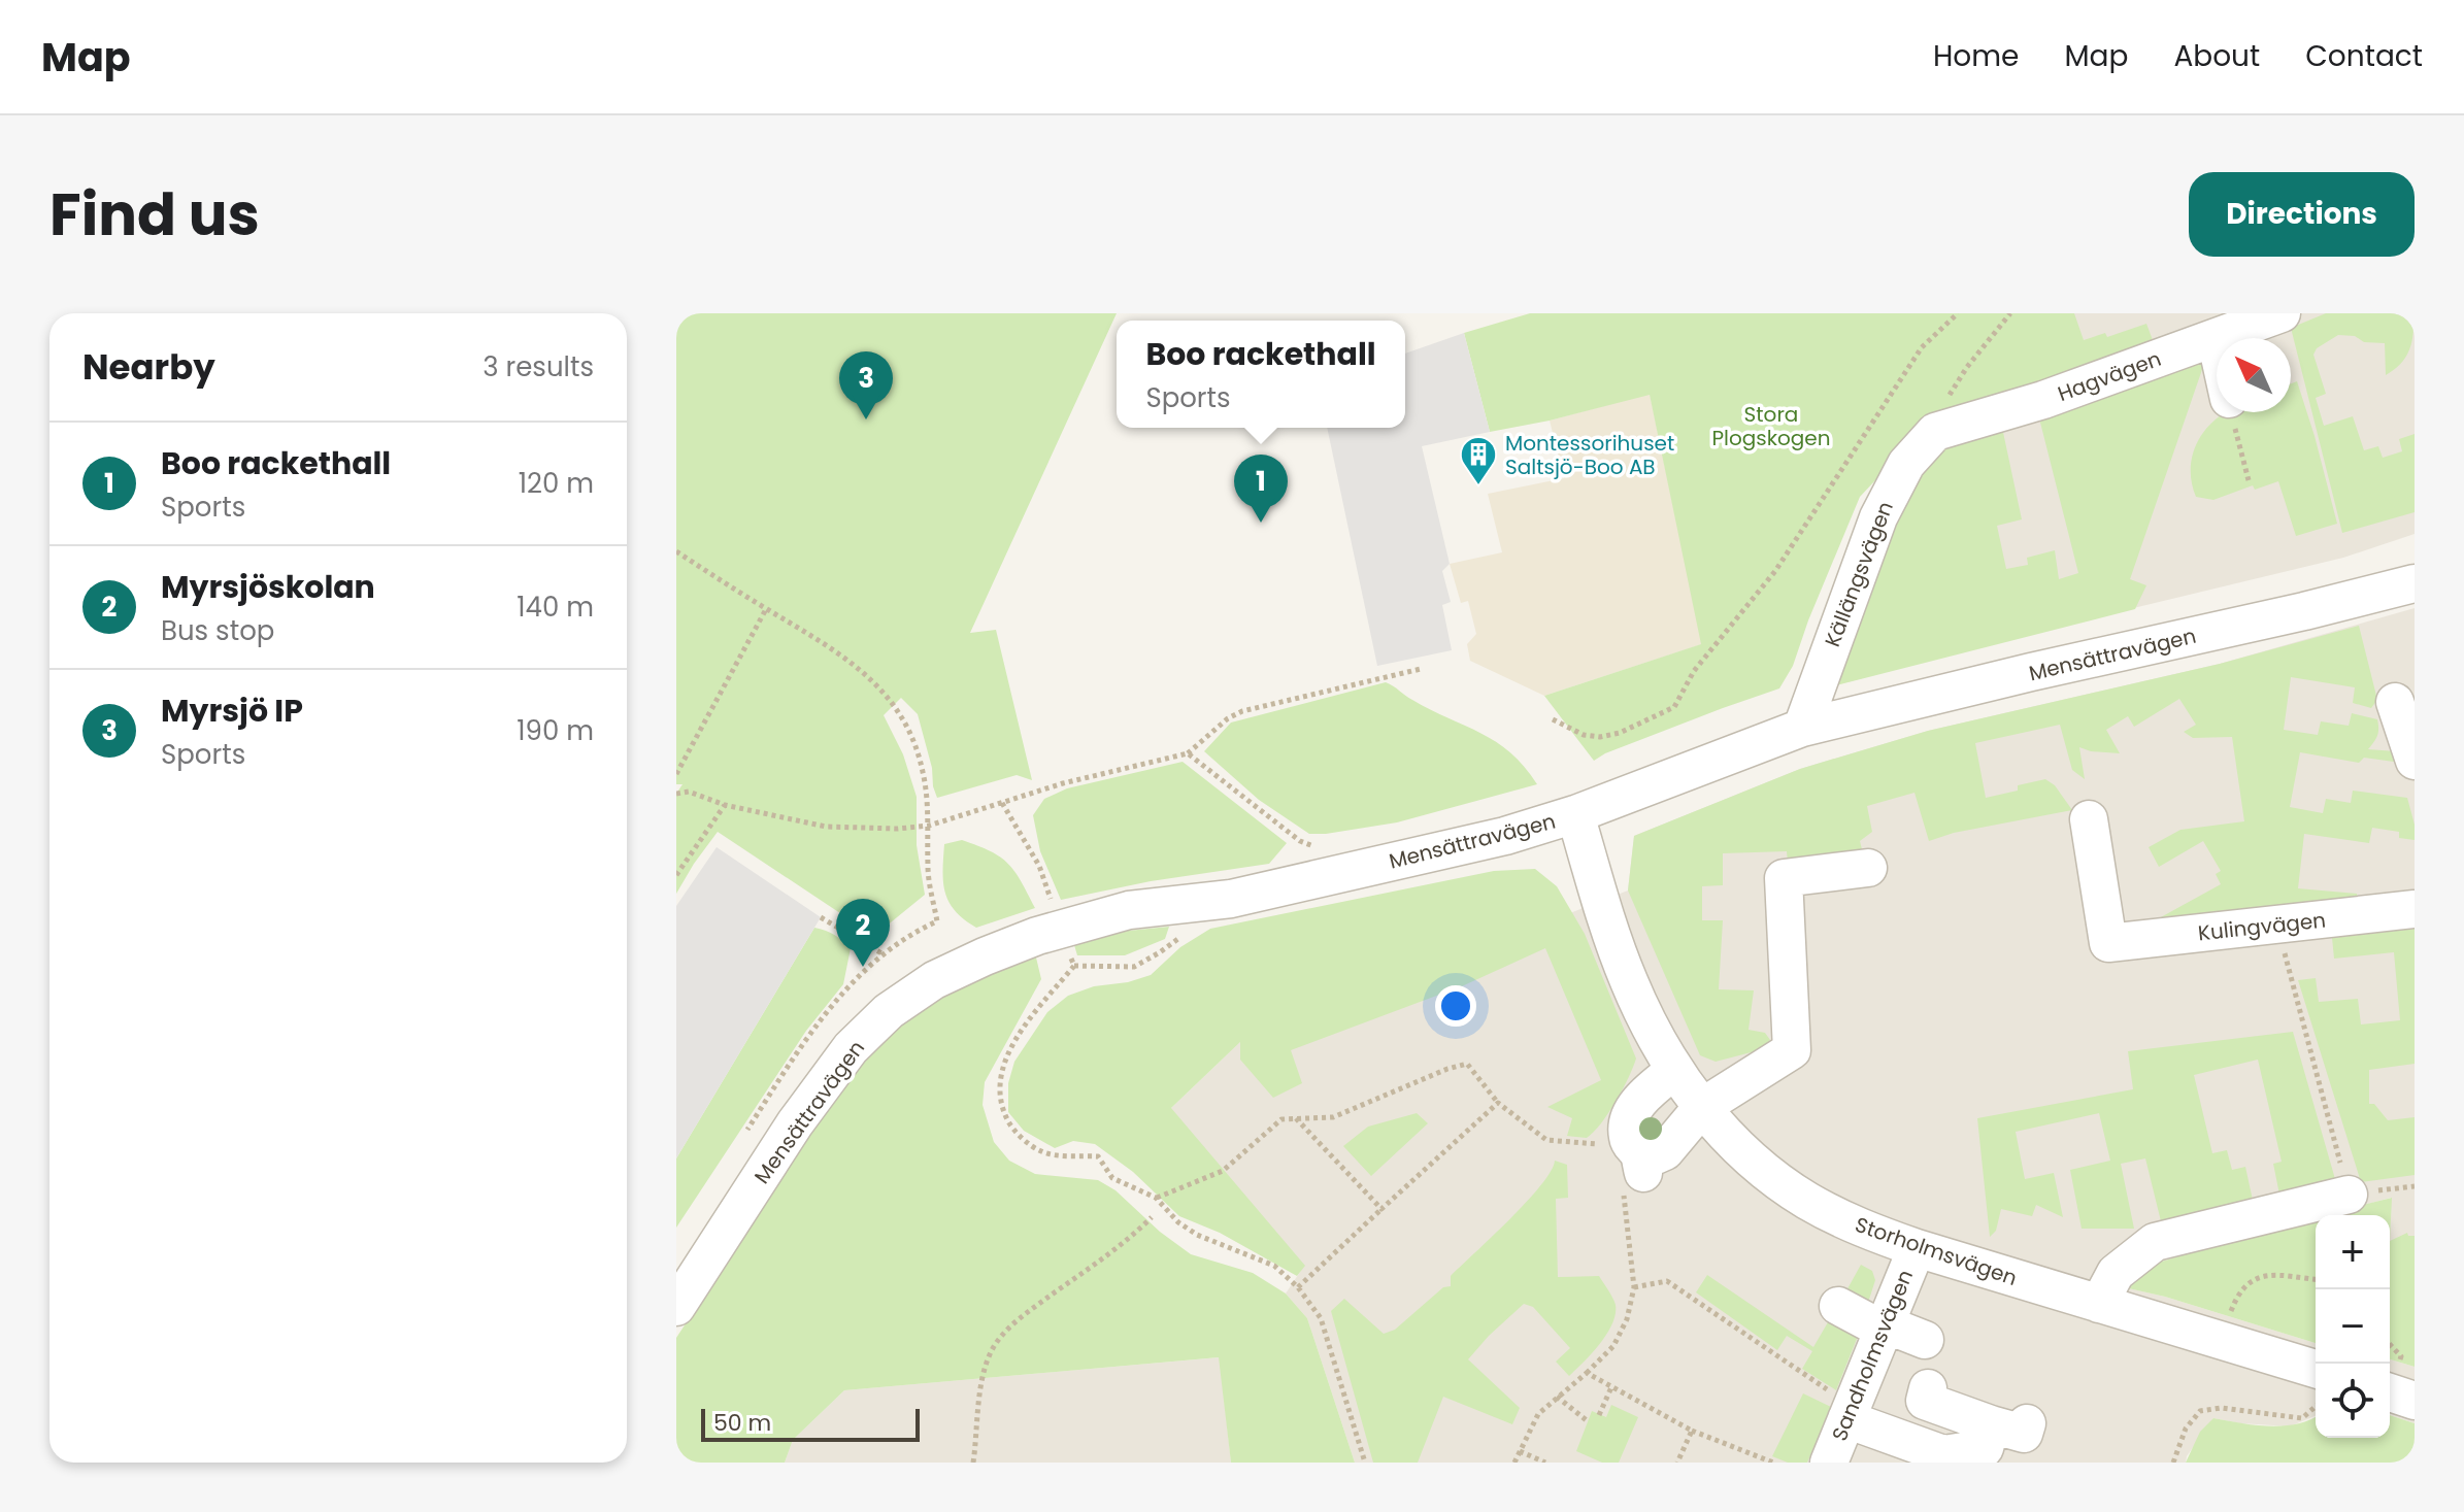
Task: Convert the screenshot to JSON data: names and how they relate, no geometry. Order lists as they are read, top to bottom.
{
  "streets": {
    "street": [
      "Hagvägen",
      "Källängsvägen",
      "Mensättravägen",
      "Kulingvägen",
      "Storholmsvägen",
      "Sandholmsvägen"
    ]
  },
  "crossings": [
    ["Hagvägen", "Källängsvägen"],
    ["Källängsvägen", "Mensättravägen"],
    ["Mensättravägen", "Storholmsvägen"],
    ["Storholmsvägen", "Sandholmsvägen"]
  ],
  "parks": ["Stora Plogskogen"],
  "places": {
    "building": ["Montessorihuset Saltsjö-Boo AB"]
  },
  "scale_bar": "50 m",
  "north": "top left",
  "page": {
    "header": "Map",
    "nav": [
      "Home",
      "Map",
      "About",
      "Contact"
    ],
    "title": "Find us",
    "buttons": "Directions",
    "heading": ["Nearby", "3 results"],
    "popup": ["Boo rackethall", "Sports"],
    "pins": ["3", "1", "2"],
    "list": [
      {
        "mark": "1",
        "name": "Boo rackethall",
        "note": "Sports",
        "value": "120 m"
      },
      {
        "mark": "2",
        "name": "Myrsjöskolan",
        "note": "Bus stop",
        "value": "140 m"
      },
      {
        "mark": "3",
        "name": "Myrsjö IP",
        "note": "Sports",
        "value": "190 m"
      }
    ],
    "map_buttons": ["+", "−"],
    "scale": "50 m"
  }
}
